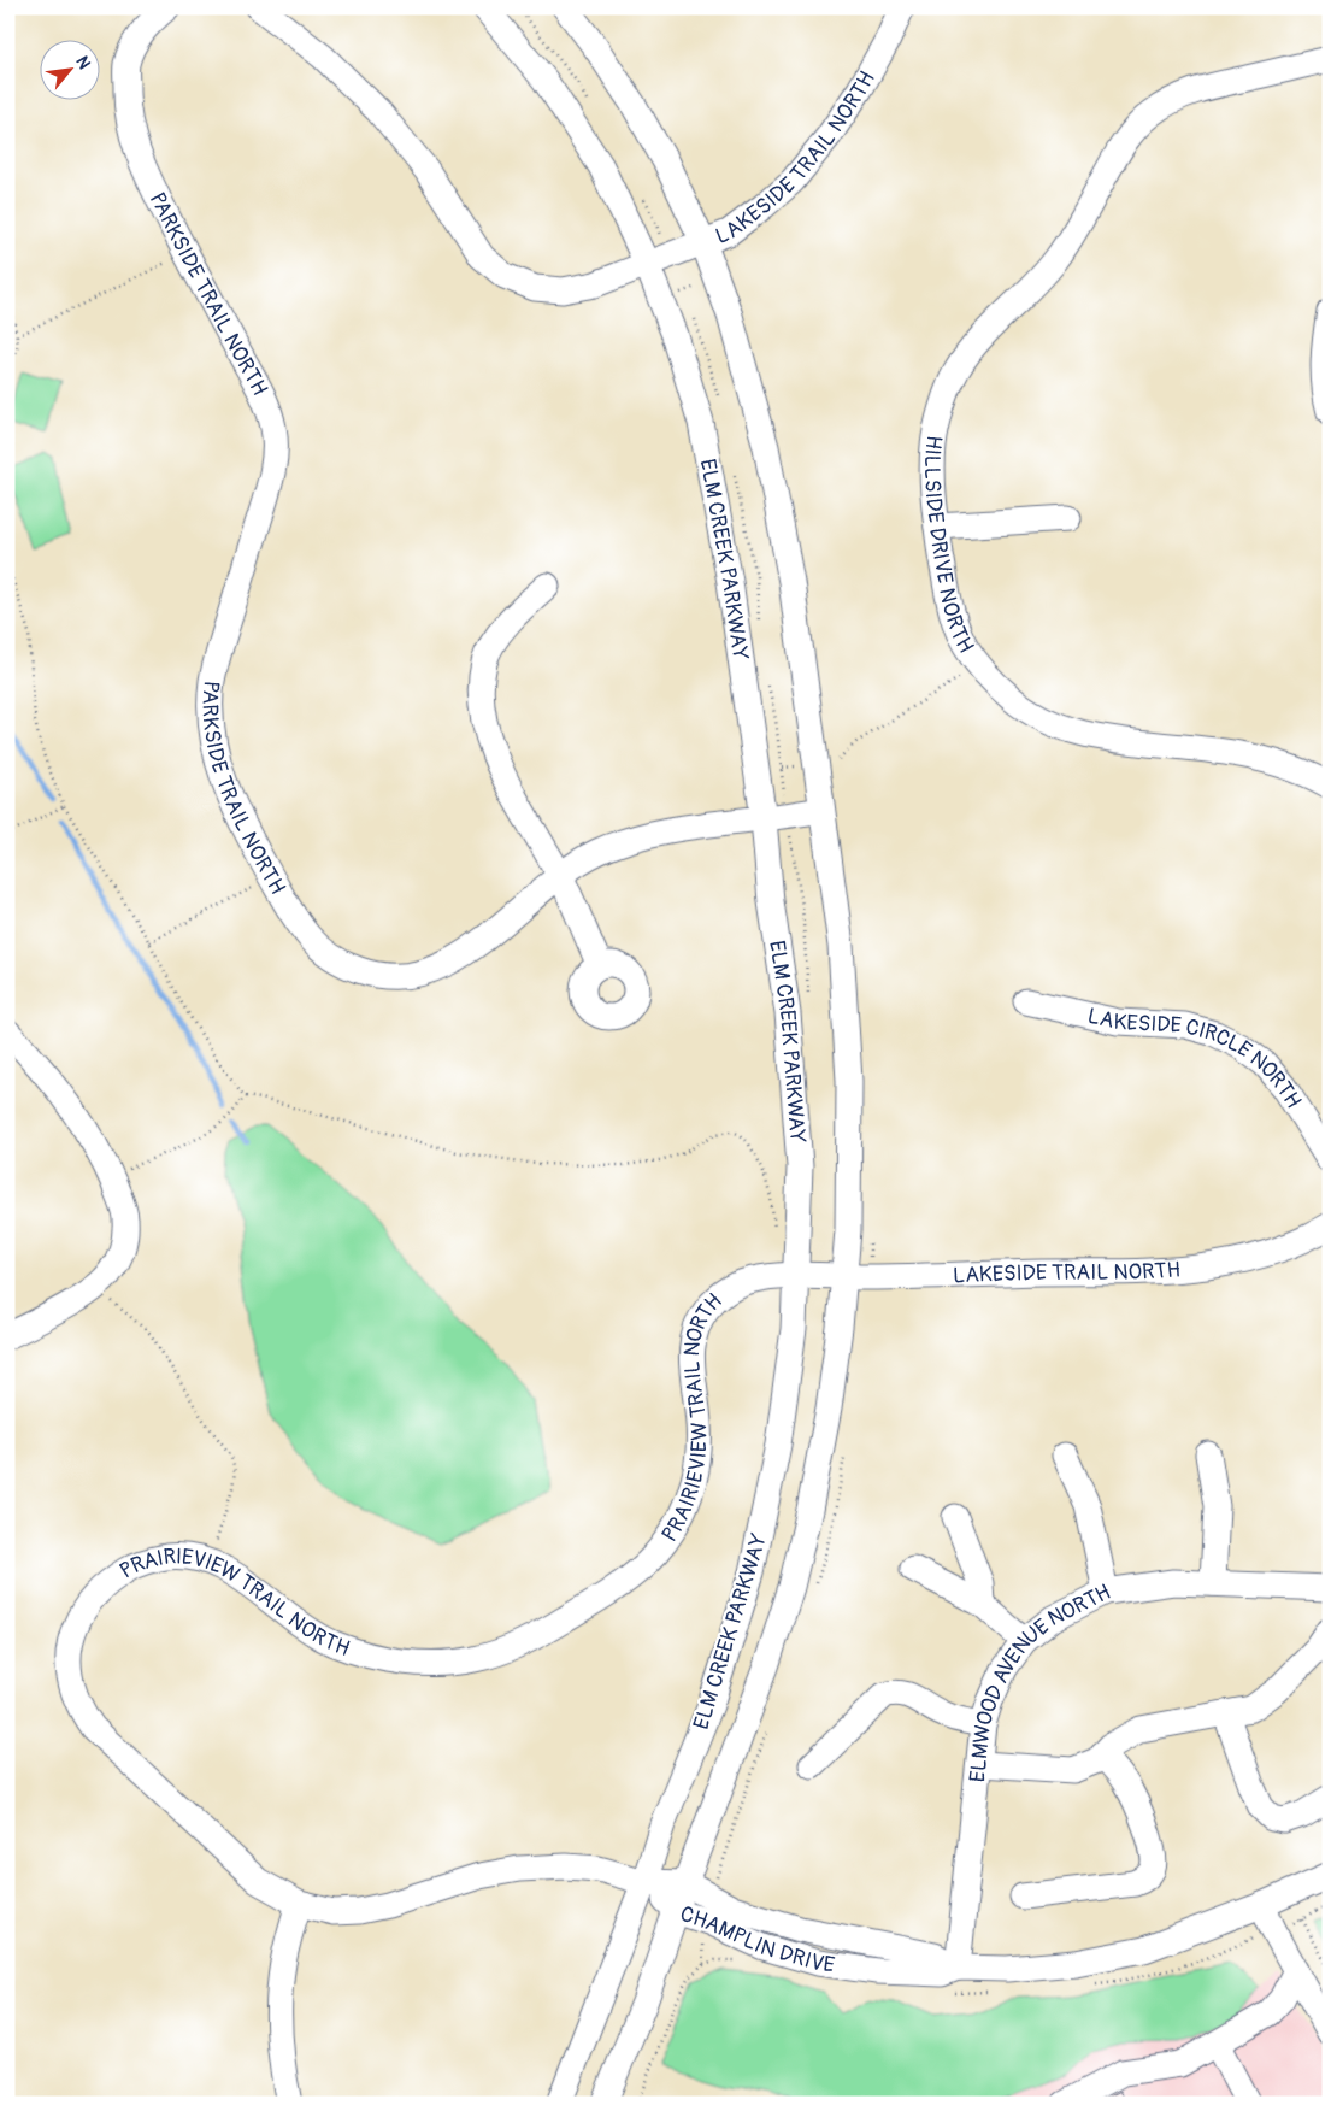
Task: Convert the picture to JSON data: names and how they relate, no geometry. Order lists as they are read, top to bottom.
{
  "streets": {
    "street": [
      "LAKESIDE TRAIL NORTH",
      "PARKSIDE TRAIL NORTH",
      "HILLSIDE DRIVE NORTH",
      "ELM CREEK PARKWAY",
      "LAKESIDE CIRCLE NORTH",
      "PRAIRIEVIEW TRAIL NORTH",
      "ELMWOOD AVENUE NORTH",
      "CHAMPLIN DRIVE"
    ]
  },
  "crossings": [
    ["LAKESIDE TRAIL NORTH", "ELM CREEK PARKWAY"],
    ["LAKESIDE TRAIL NORTH", "PRAIRIEVIEW TRAIL NORTH"],
    ["PARKSIDE TRAIL NORTH", "ELM CREEK PARKWAY"],
    ["ELM CREEK PARKWAY", "PRAIRIEVIEW TRAIL NORTH"],
    ["ELM CREEK PARKWAY", "CHAMPLIN DRIVE"],
    ["PRAIRIEVIEW TRAIL NORTH", "CHAMPLIN DRIVE"],
    ["ELMWOOD AVENUE NORTH", "CHAMPLIN DRIVE"]
  ],
  "north": "top right"
}
